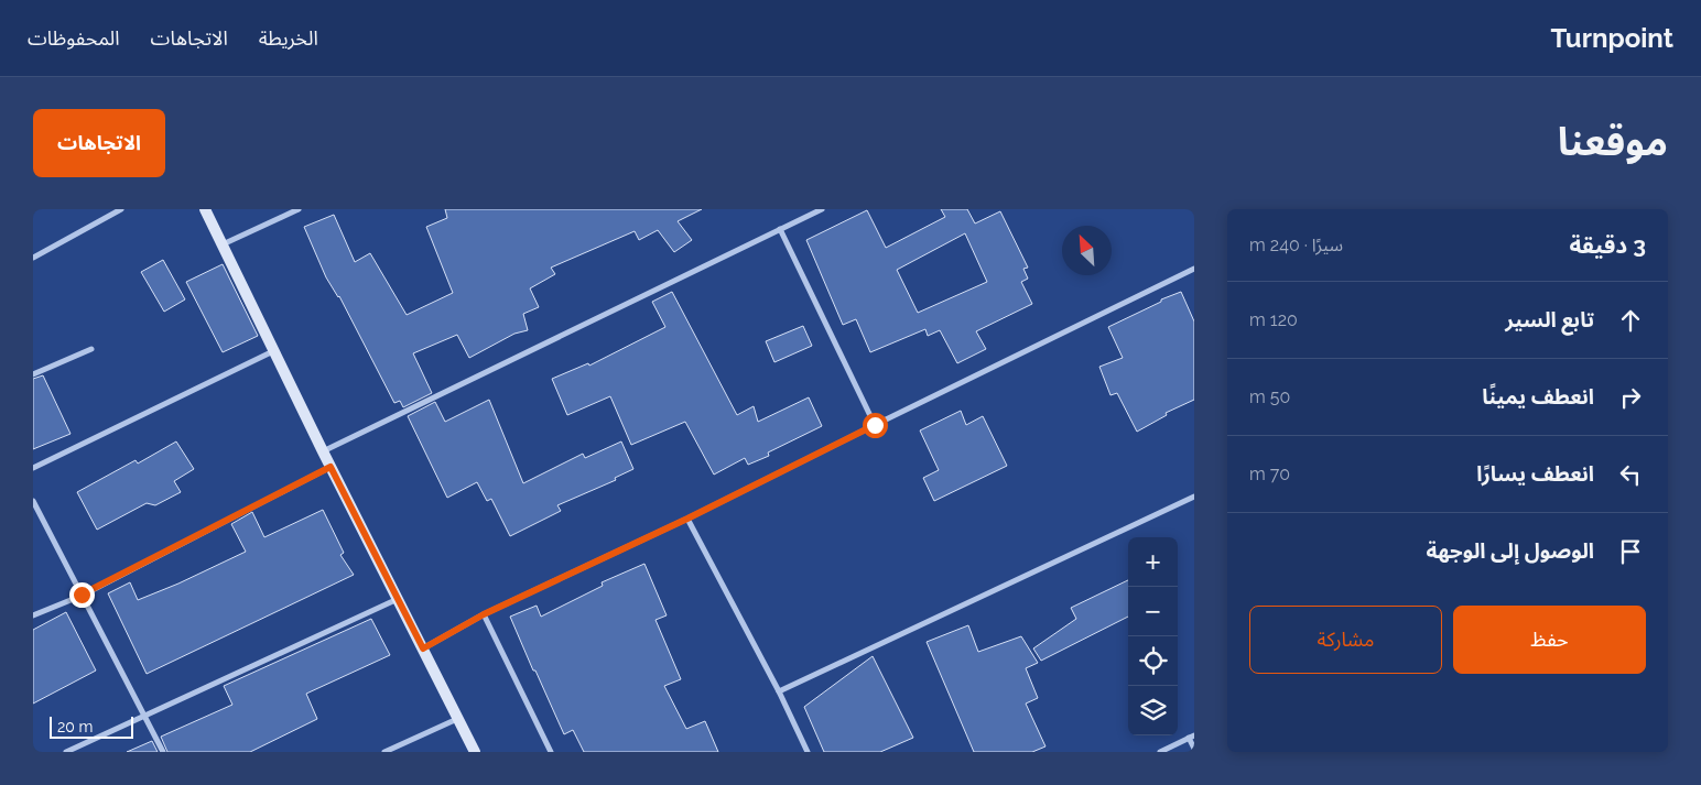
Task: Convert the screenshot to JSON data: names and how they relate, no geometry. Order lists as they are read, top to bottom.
{
  "scale_bar": "20 m",
  "north": "top left",
  "page": {
    "header": "Turnpoint",
    "nav": ["الخريطة", "الاتجاهات", "المحفوظات"],
    "title": "موقعنا",
    "buttons": [
      "الاتجاهات",
      ["حفظ", "مشاركة"]
    ],
    "heading": ["3 دقيقة", "سيرًا · 240 m"],
    "list": [
      ["تابع السير", "120 m"],
      ["انعطف يمينًا", "50 m"],
      ["انعطف يسارًا", "70 m"],
      "الوصول إلى الوجهة"
    ],
    "map_buttons": ["+", "−"],
    "scale": "20 m"
  }
}
